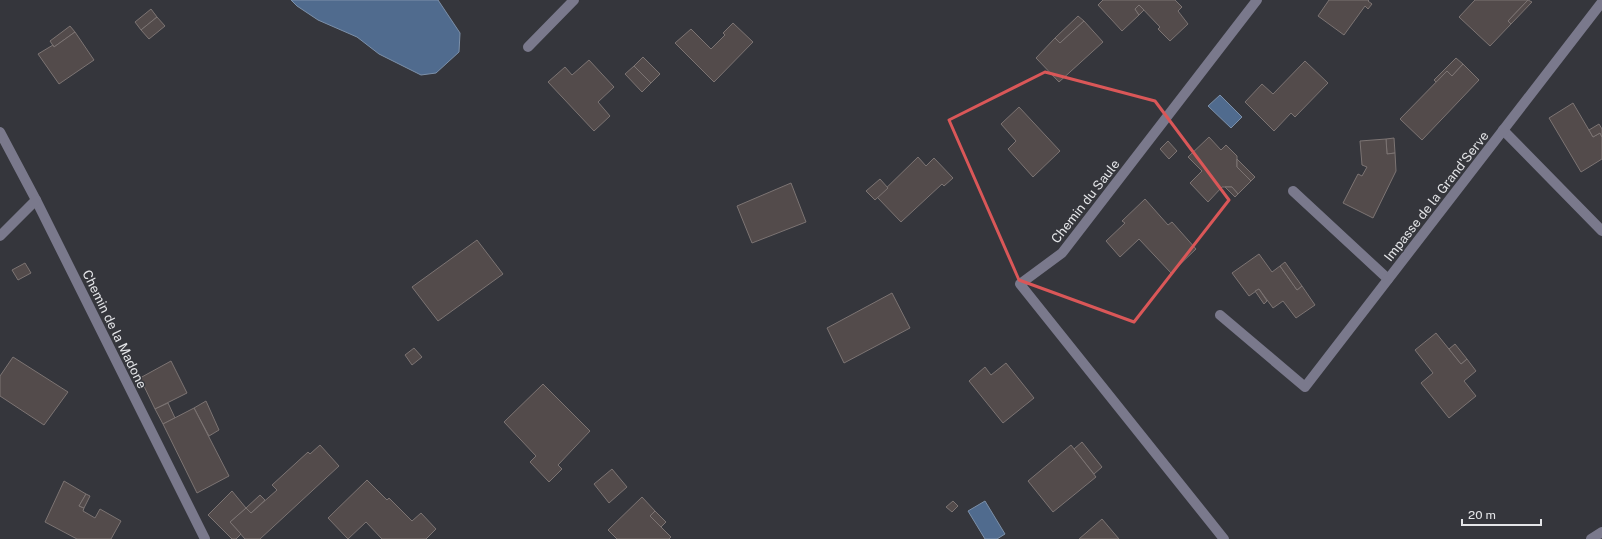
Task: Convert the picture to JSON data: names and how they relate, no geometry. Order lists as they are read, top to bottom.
{
  "streets": {
    "street": ["Impasse de la Grand'Serve", "Chemin du Saule", "Chemin de la Madone"]
  },
  "scale_bar": "20 m"
}
